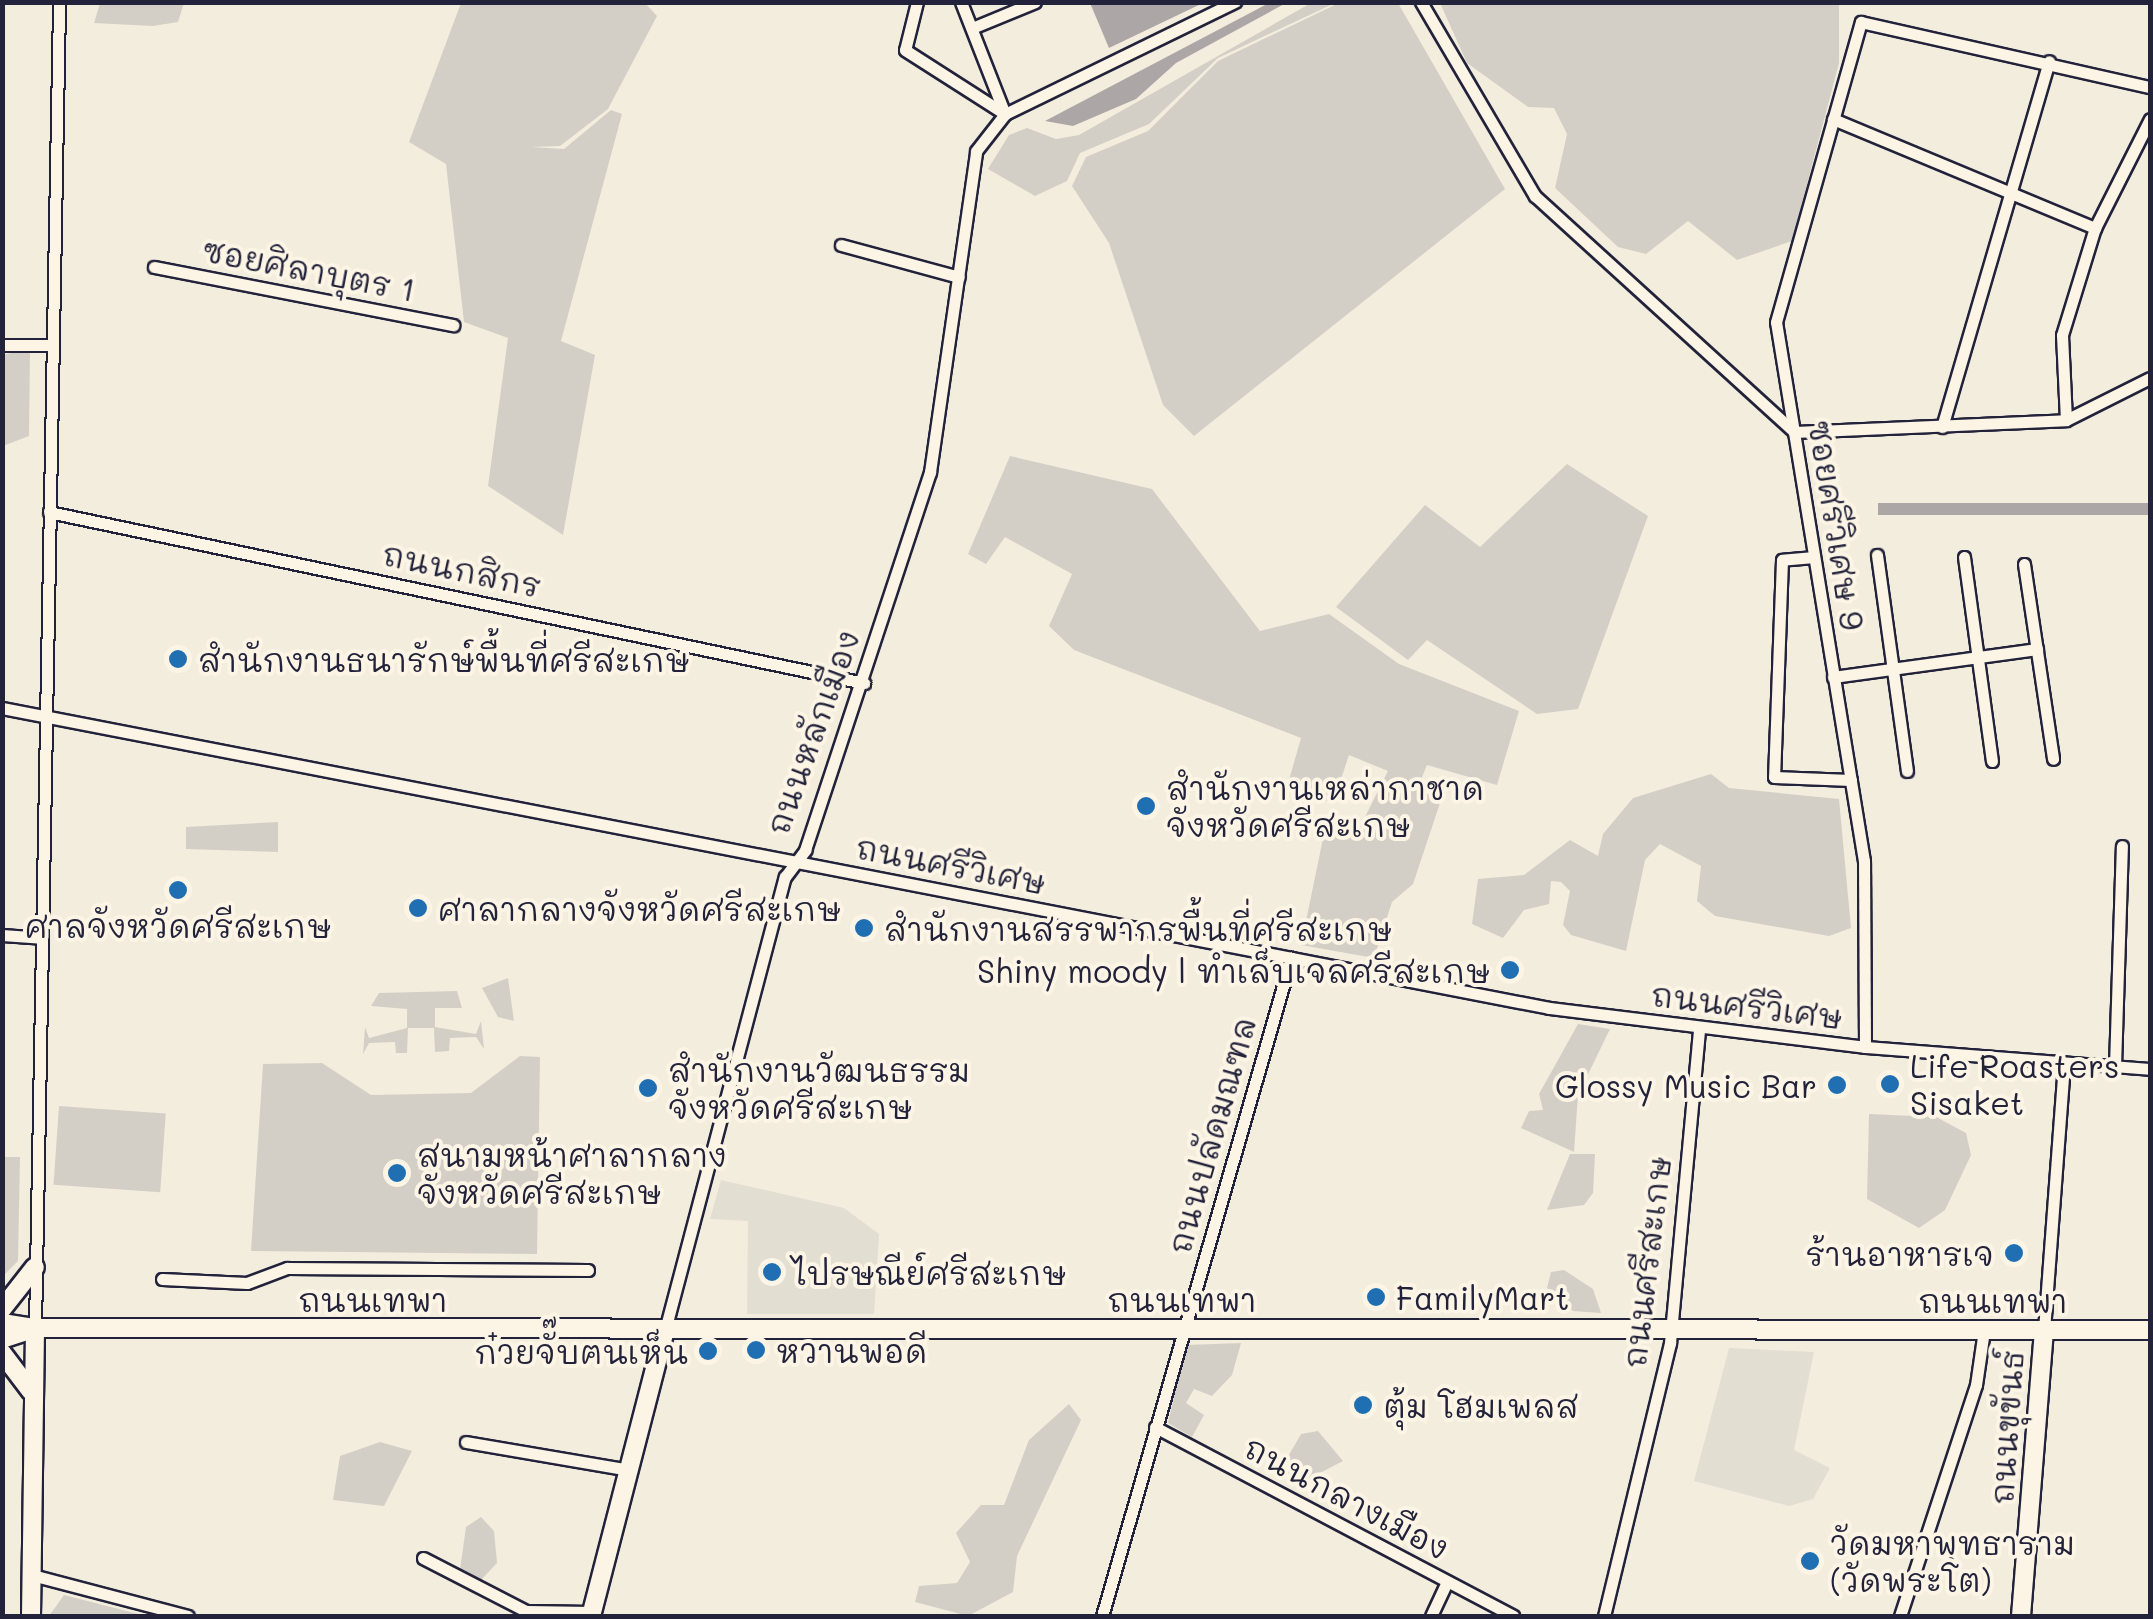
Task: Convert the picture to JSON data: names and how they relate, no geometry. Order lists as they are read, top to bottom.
{
  "streets": {
    "main road": ["ถนนหลักเมือง", "ถนนเทพา", "ถนนขุขันธ์"],
    "street": [
      "ซอยศิลาบุตร 1",
      "ซอยศรีวิเศษ 9",
      "ถนนกสิกร",
      "ถนนศรีวิเศษ",
      "ถนนปลัดมณฑล",
      "ถนนศรีสะเกษ",
      "ถนนกลางเมือง"
    ]
  },
  "crossings": [
    ["ซอยศรีวิเศษ 9", "ถนนศรีวิเศษ"],
    ["ถนนกสิกร", "ถนนหลักเมือง"],
    ["ถนนหลักเมือง", "ถนนศรีวิเศษ"],
    ["ถนนหลักเมือง", "ถนนเทพา"],
    ["ถนนศรีวิเศษ", "ถนนปลัดมณฑล"],
    ["ถนนศรีวิเศษ", "ถนนศรีสะเกษ"],
    ["ถนนศรีวิเศษ", "ถนนขุขันธ์"],
    ["ถนนปลัดมณฑล", "ถนนเทพา"],
    ["ถนนปลัดมณฑล", "ถนนกลางเมือง"],
    ["ถนนศรีสะเกษ", "ถนนเทพา"],
    ["ถนนเทพา", "ถนนขุขันธ์"]
  ],
  "places": [
    "สำนักงานธนารักษ์พื้นที่ศรีสะเกษ",
    "สำนักงานเหล่ากาชาด จังหวัดศรีสะเกษ",
    "ศาลจังหวัดศรีสะเกษ",
    "ศาลากลางจังหวัดศรีสะเกษ",
    "สำนักงานสรรพากรพื้นที่ศรีสะเกษ",
    "Shiny moody l ทำเล็บเจลศรีสะเกษ",
    "Life Roasters Sisaket",
    "Glossy Music Bar",
    "สำนักงานวัฒนธรรม จังหวัดศรีสะเกษ",
    "สนามหน้าศาลากลาง จังหวัดศรีสะเกษ",
    "ร้านอาหารเจ",
    "ไปรษณีย์ศรีสะเกษ",
    "FamilyMart",
    "หวานพอดี",
    "ก๋วยจั๊บฅนเห็น",
    "ตุ้ม โฮมเพลส",
    "วัดมหาพุทธาราม (วัดพระโต)"
  ]
}
